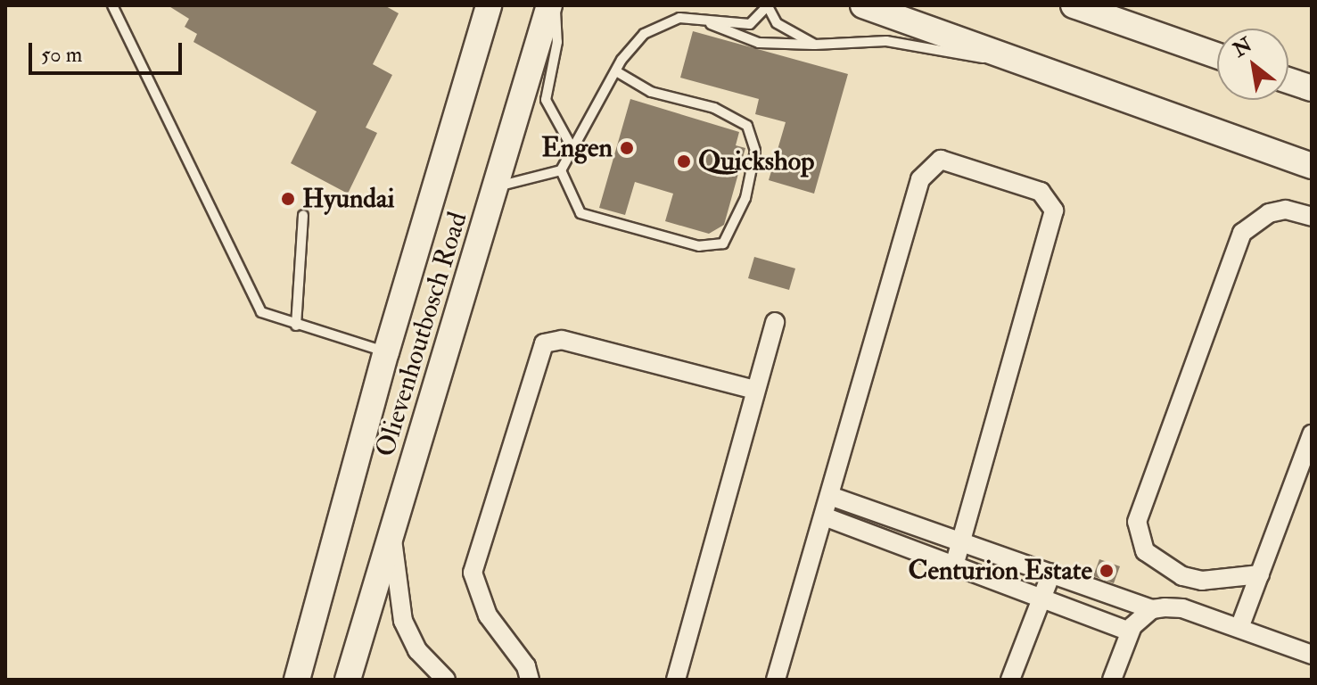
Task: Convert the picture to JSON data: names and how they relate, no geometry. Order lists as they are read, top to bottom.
{
  "streets": {
    "main road": ["Olievenhoutbosch Road"]
  },
  "places": [
    "Engen",
    "Quickshop",
    "Hyundai",
    "Centurion Estate"
  ],
  "scale_bar": "50 m",
  "north": "top left"
}
